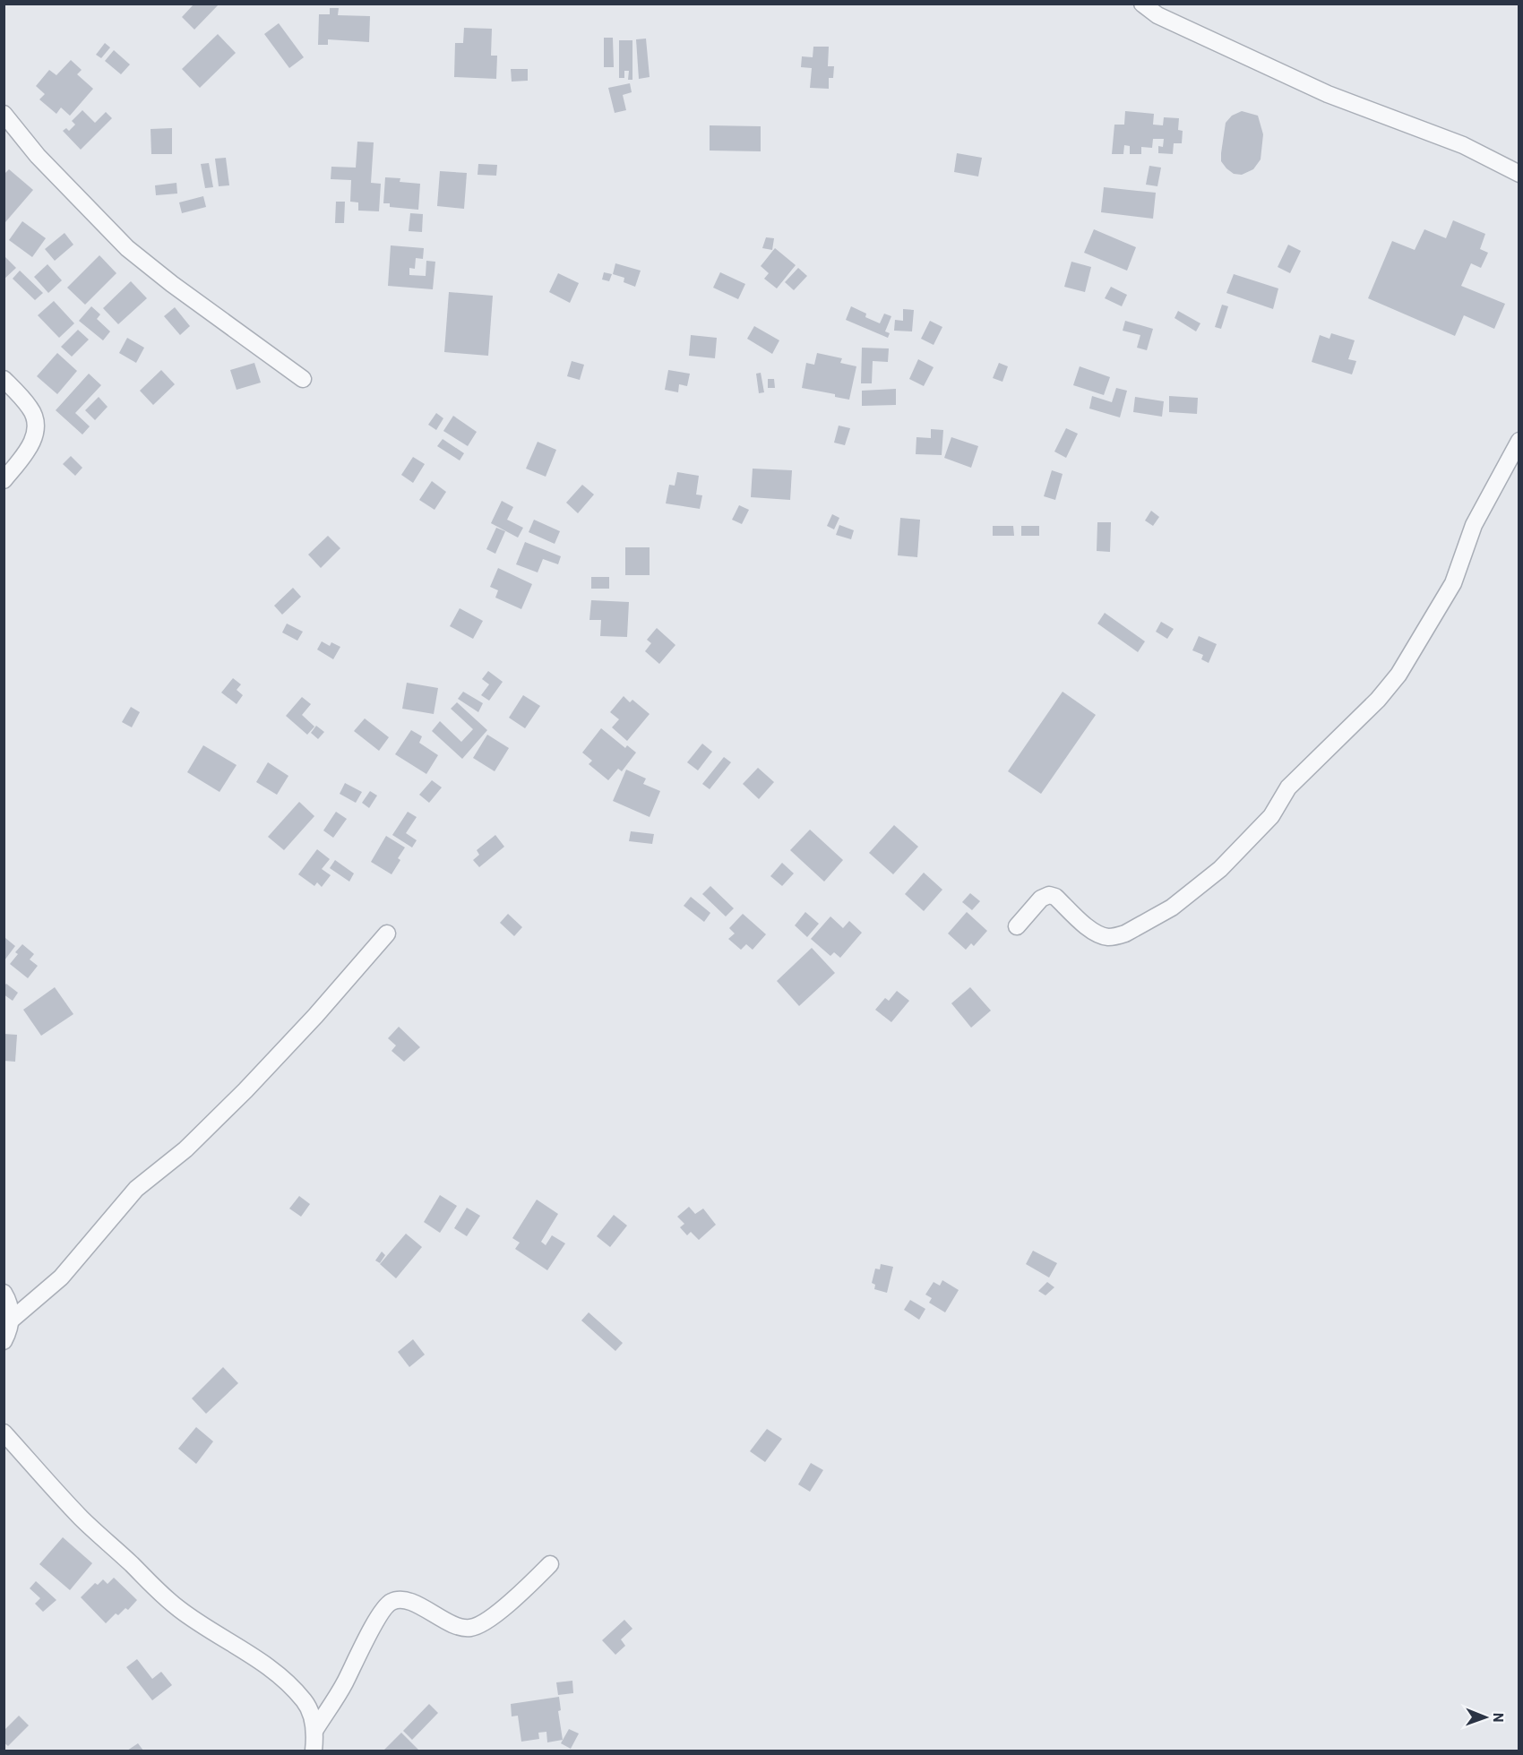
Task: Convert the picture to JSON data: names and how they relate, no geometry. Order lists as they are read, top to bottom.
{
  "north": "right"
}
